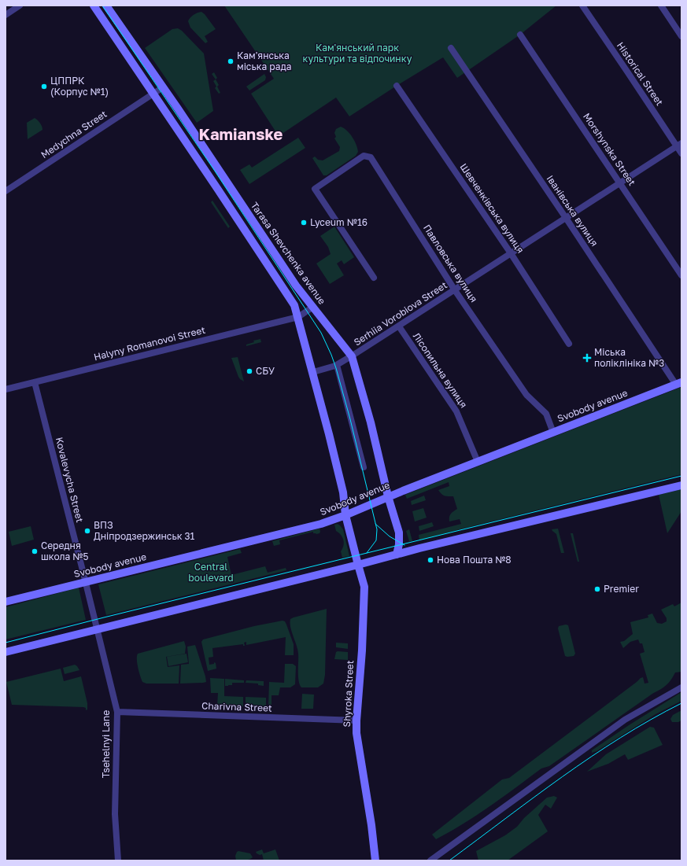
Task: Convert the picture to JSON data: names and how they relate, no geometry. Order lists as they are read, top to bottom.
{
  "streets": {
    "main road": ["Tarasa Shevchenka avenue", "Svobody avenue", "Shyroka Street"],
    "street": [
      "Historical Street",
      "Medychna Street",
      "Morshynska Street",
      "Шевченківська вулиця",
      "Іванівська вулиця",
      "Павловська вулиця",
      "Serhiia Vorobiova Street",
      "Halyny Romanovoi Street",
      "Лісопильна вулиця",
      "Kovalevycha Street",
      "Charivna Street",
      "Tsehelnyi Lane"
    ]
  },
  "crossings": [
    ["Historical Street", "Serhiia Vorobiova Street"],
    ["Medychna Street", "Tarasa Shevchenka avenue"],
    ["Morshynska Street", "Serhiia Vorobiova Street"],
    ["Шевченківська вулиця", "Serhiia Vorobiova Street"],
    ["Іванівська вулиця", "Serhiia Vorobiova Street"],
    ["Іванівська вулиця", "Svobody avenue"],
    ["Tarasa Shevchenka avenue", "Serhiia Vorobiova Street"],
    ["Tarasa Shevchenka avenue", "Svobody avenue"],
    ["Павловська вулиця", "Serhiia Vorobiova Street"],
    ["Павловська вулиця", "Svobody avenue"],
    ["Serhiia Vorobiova Street", "Лісопильна вулиця"],
    ["Halyny Romanovoi Street", "Kovalevycha Street"],
    ["Лісопильна вулиця", "Svobody avenue"],
    ["Svobody avenue", "Kovalevycha Street"],
    ["Kovalevycha Street", "Tsehelnyi Lane"],
    ["Shyroka Street", "Charivna Street"],
    ["Charivna Street", "Tsehelnyi Lane"]
  ],
  "districts": ["Kamianske"],
  "parks": ["Кам'янський парк культури та відпочинку", "Central boulevard"],
  "places": {
    "other": [
      "Кам'янська міська рада",
      "ЦППРК (Корпус №1)",
      "Lyceum №16",
      "СБУ",
      "ВПЗ Дніпродзержинськ 31",
      "Середня школа №5",
      "Нова Пошта №8",
      "Premier"
    ],
    "health": ["Міська поліклініка №3"]
  }
}
